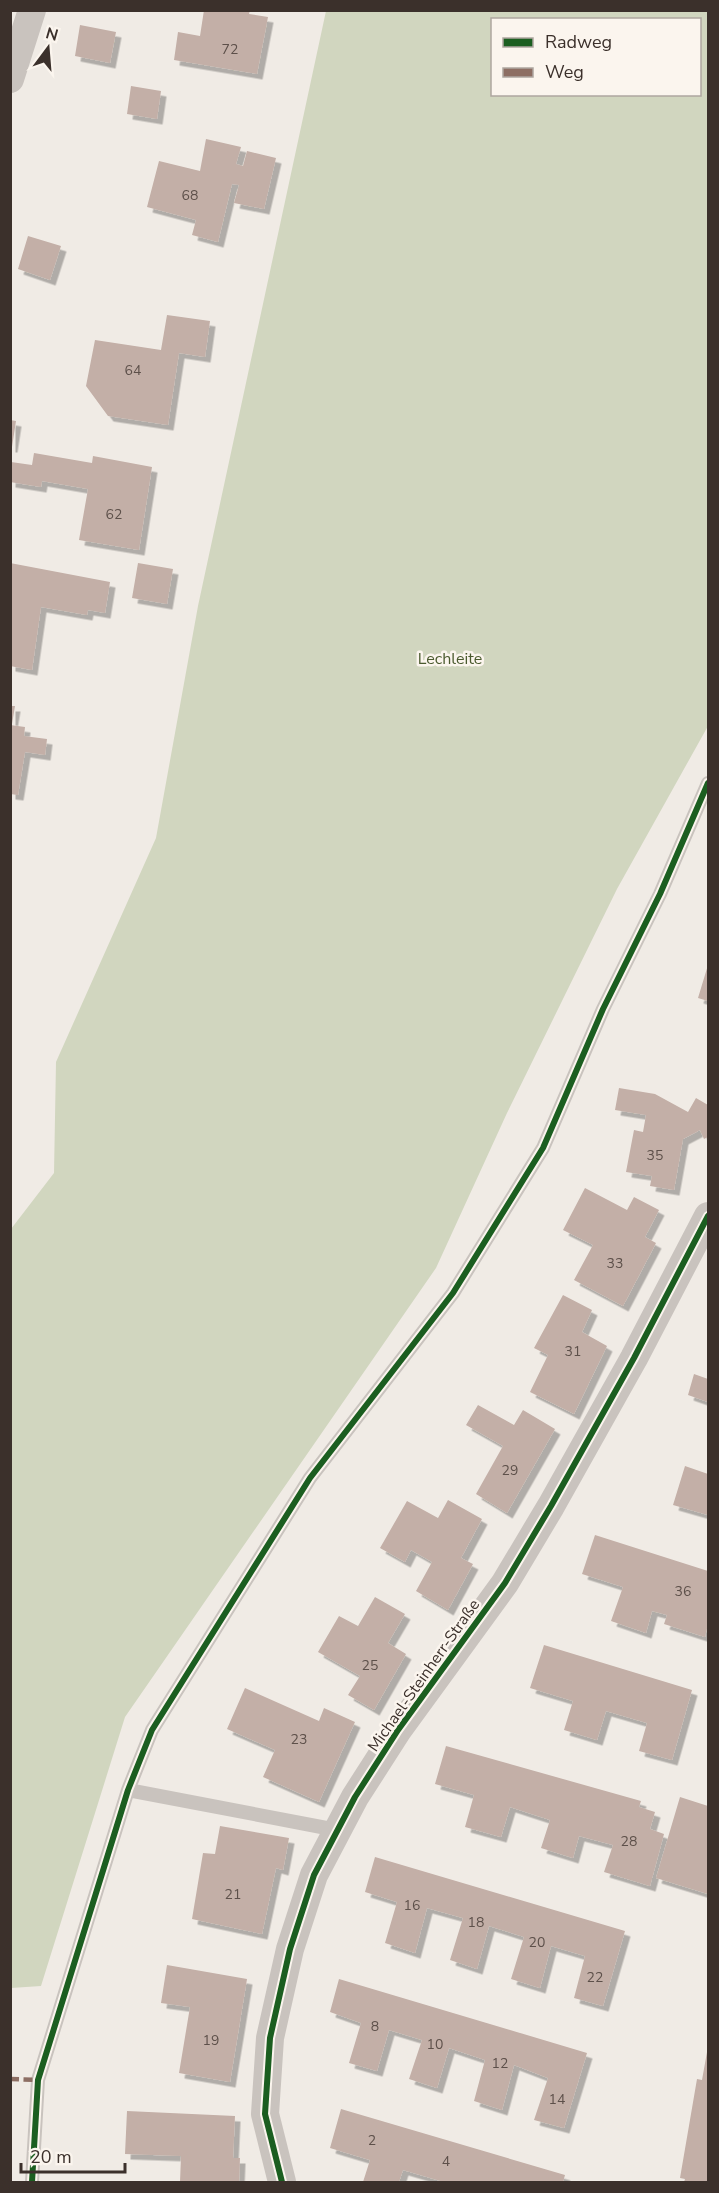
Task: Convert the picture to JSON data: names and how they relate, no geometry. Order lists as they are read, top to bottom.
{
  "streets": {
    "street": ["Michael-Steinherr-Straße"]
  },
  "parks": ["Lechleite"],
  "house_numbers": [
    "72",
    "68",
    "64",
    "62",
    "35",
    "33",
    "31",
    "29",
    "36",
    "25",
    "23",
    "28",
    "21",
    "16",
    "18",
    "20",
    "22",
    "8",
    "19",
    "10",
    "12",
    "14",
    "2",
    "4"
  ],
  "legend": ["Radweg", "Weg"],
  "scale_bar": "20 m",
  "north": "top"
}
